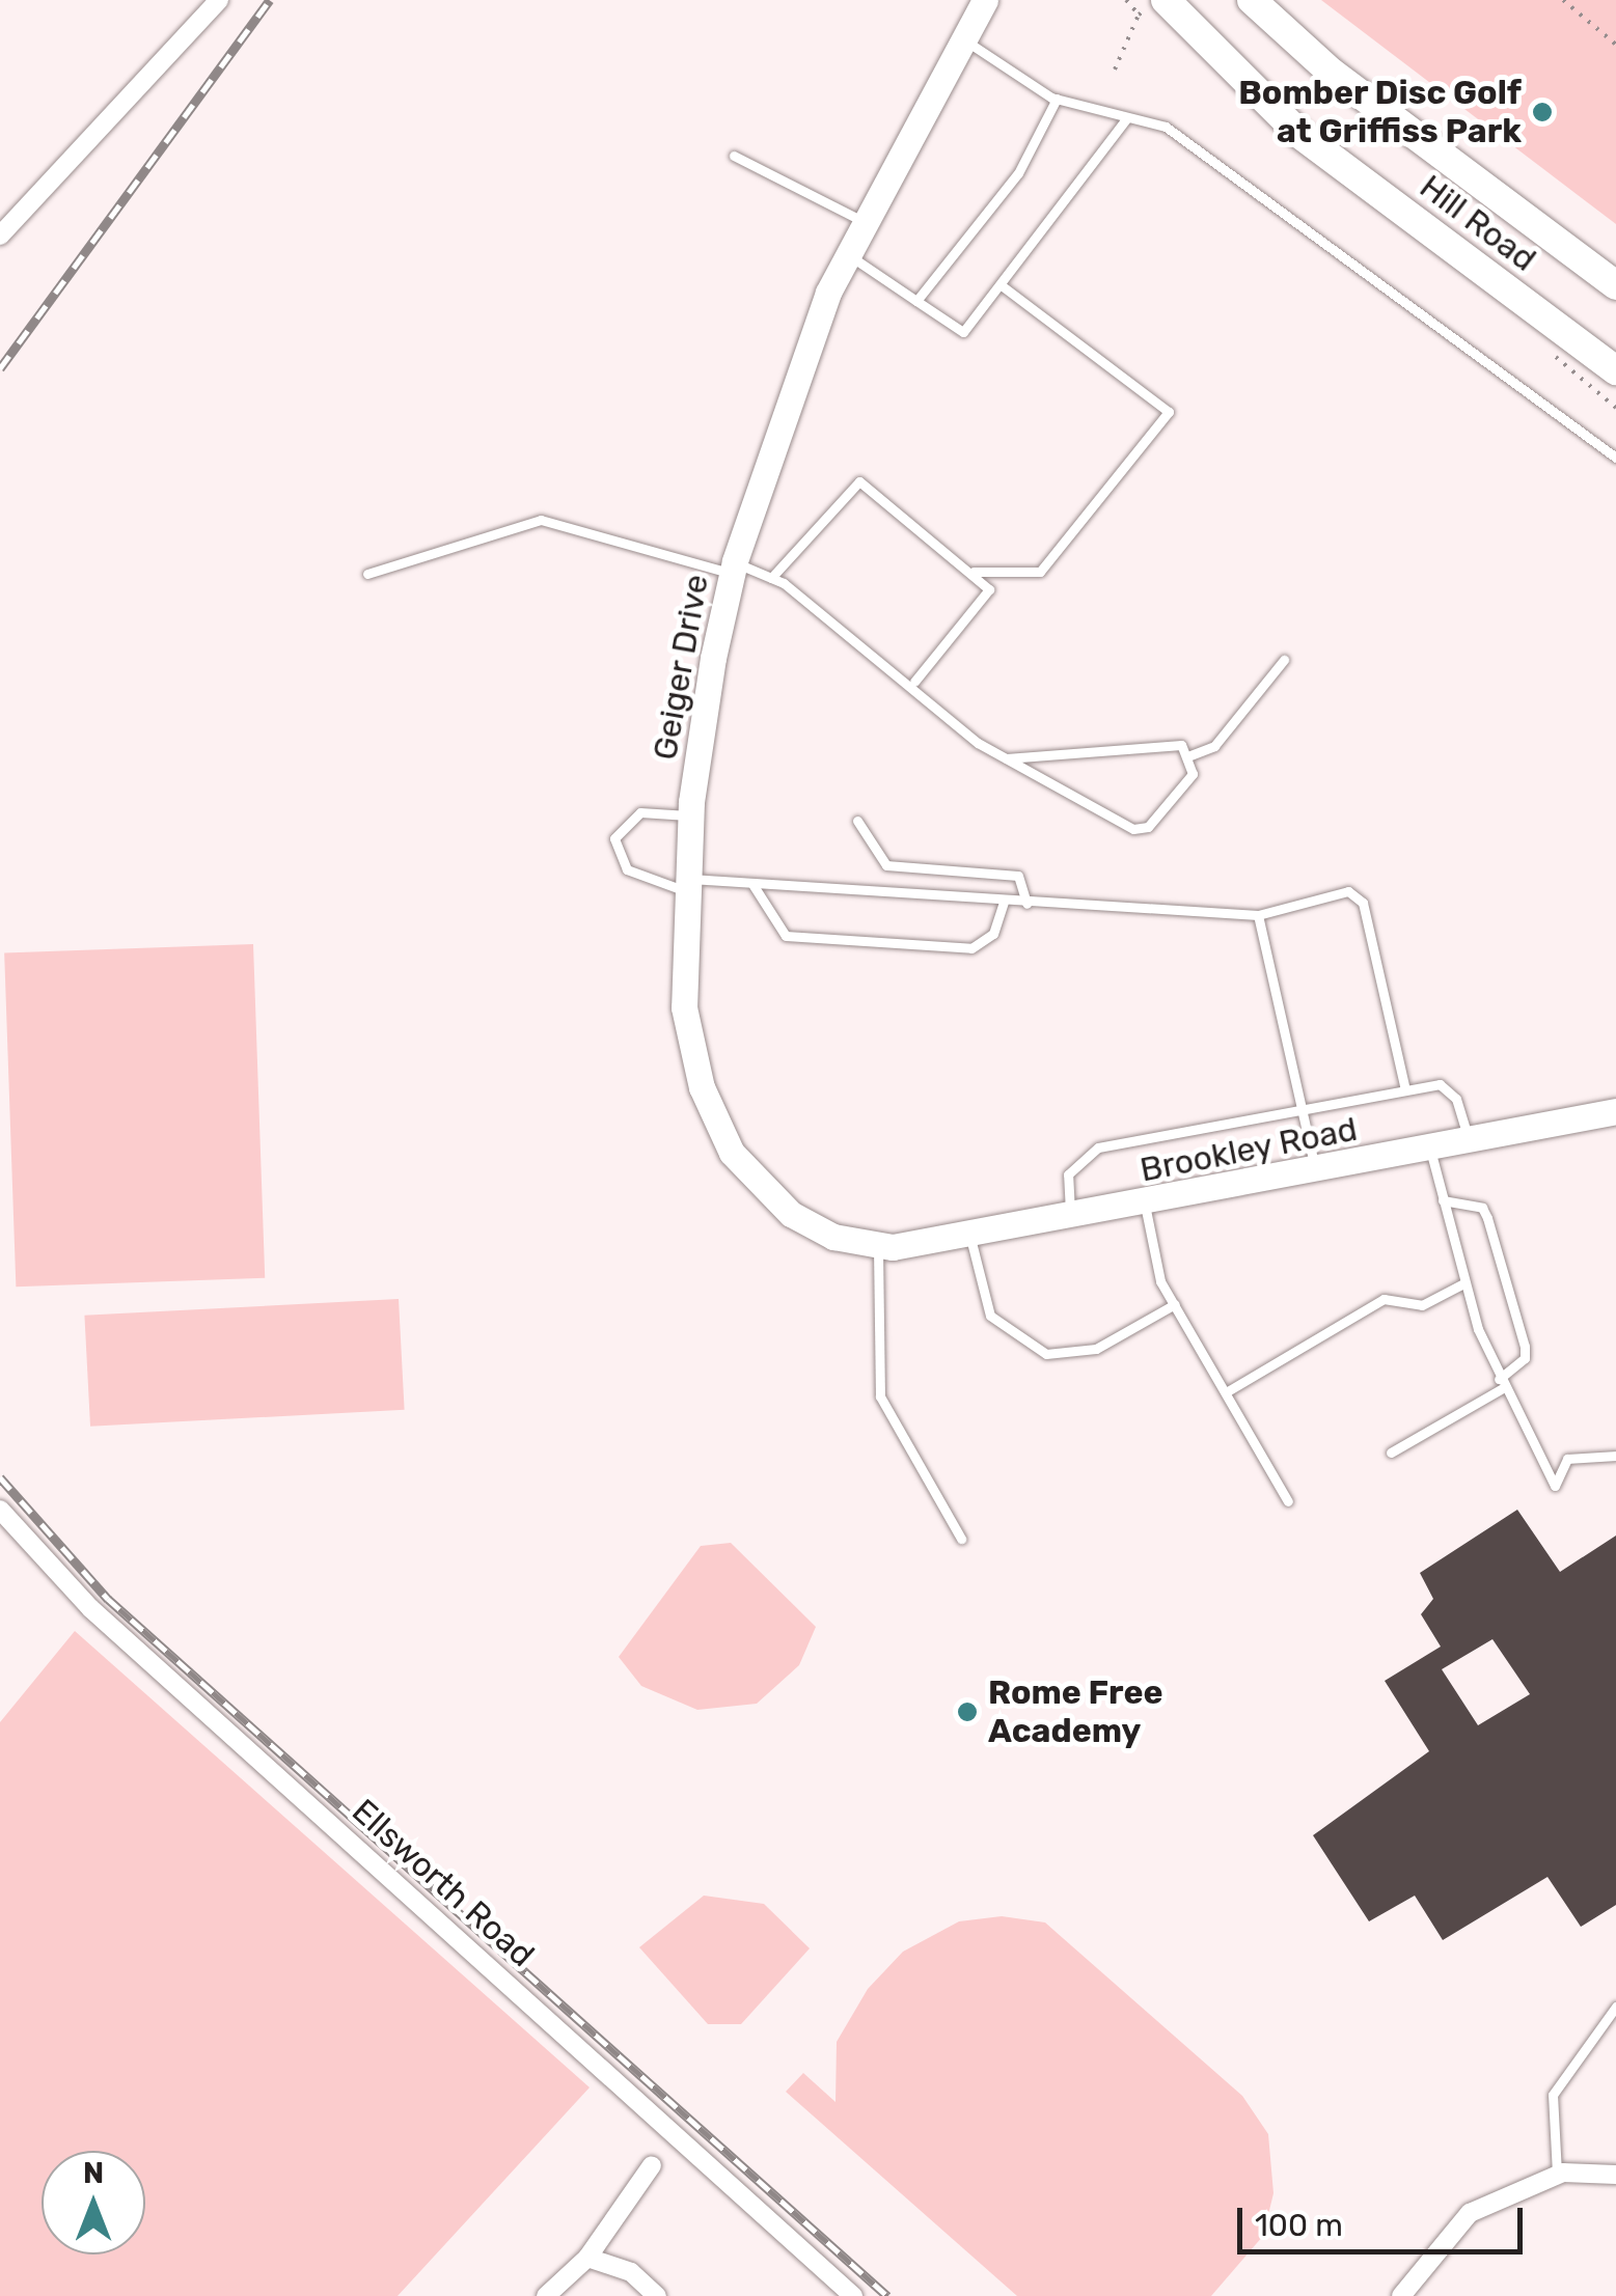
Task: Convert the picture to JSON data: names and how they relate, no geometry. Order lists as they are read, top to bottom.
{
  "streets": {
    "main road": ["Hill Road"],
    "street": ["Geiger Drive", "Brookley Road", "Ellsworth Road"]
  },
  "crossings": [
    ["Geiger Drive", "Brookley Road"]
  ],
  "places": ["Bomber Disc Golf at Griffiss Park", "Rome Free Academy"],
  "scale_bar": "100 m",
  "north": "top"
}
